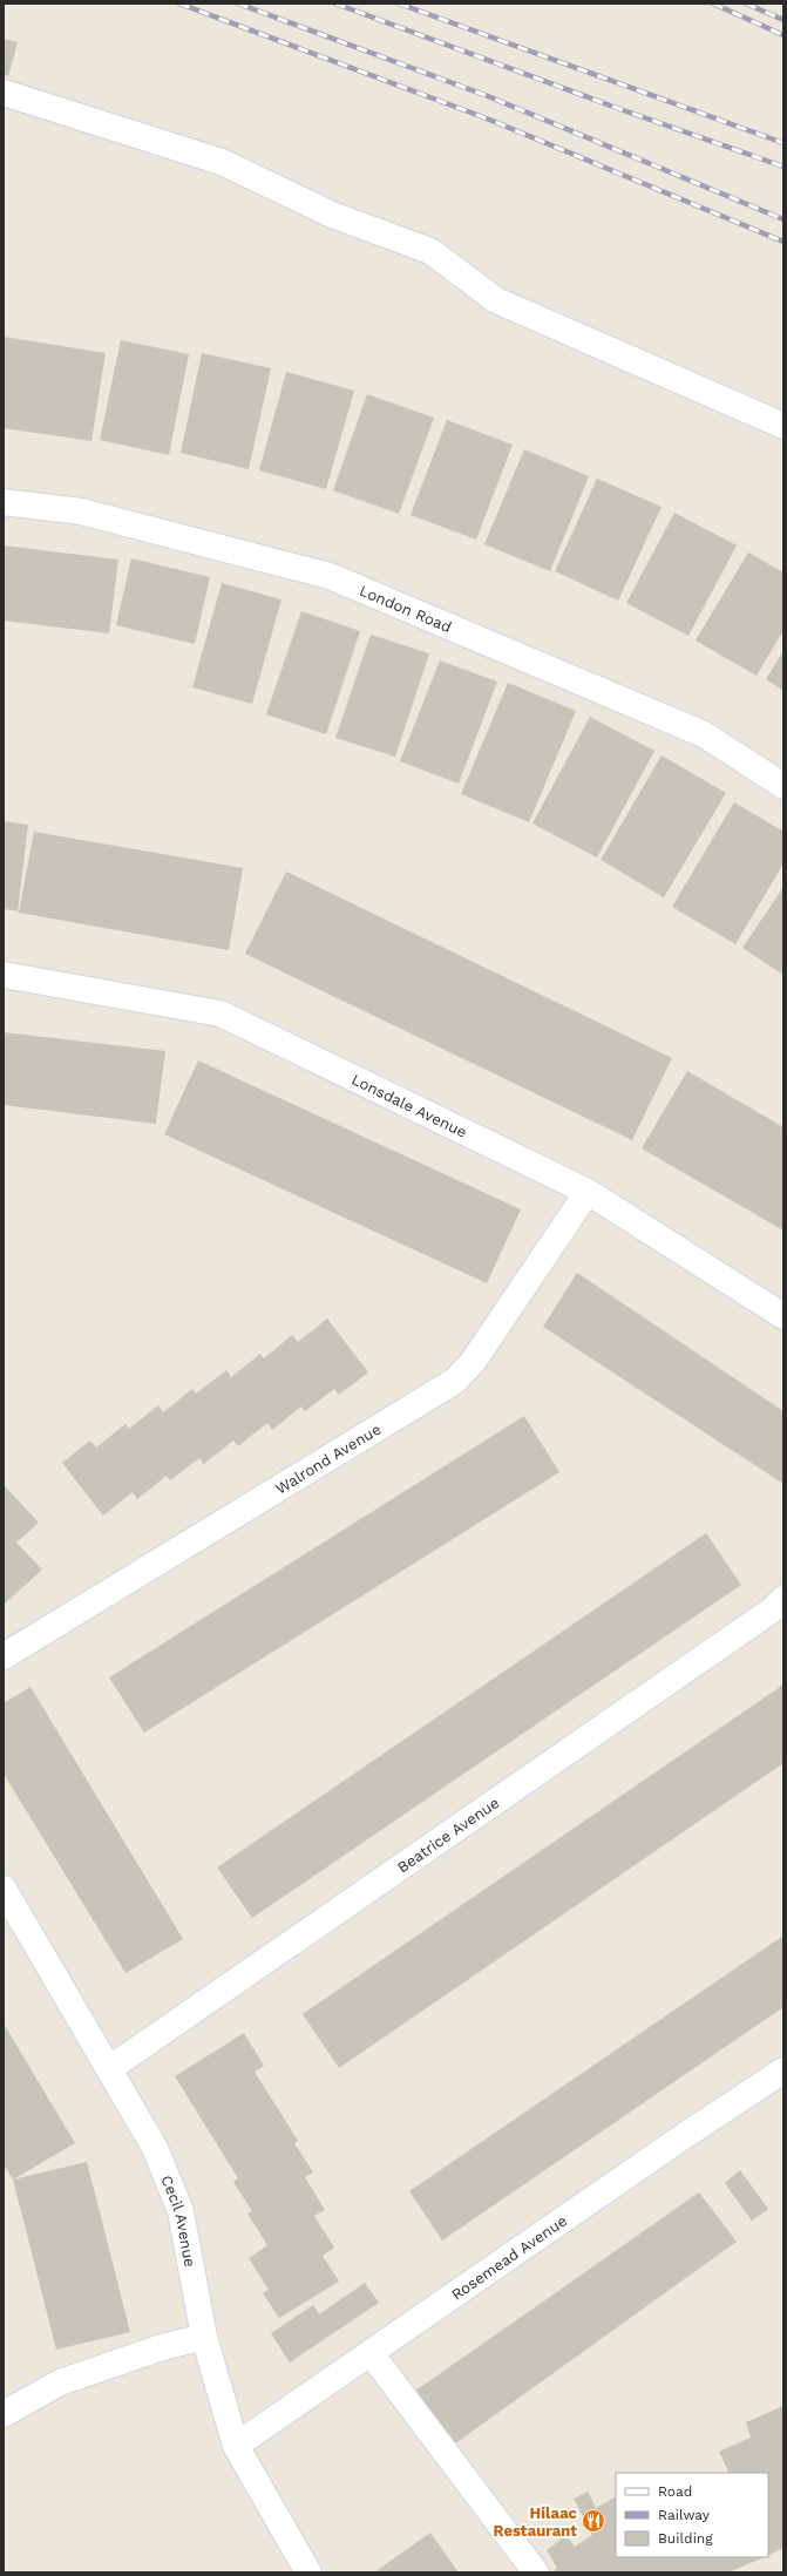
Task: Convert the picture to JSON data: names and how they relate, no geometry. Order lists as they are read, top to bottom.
{
  "streets": {
    "street": [
      "London Road",
      "Lonsdale Avenue",
      "Walrond Avenue",
      "Beatrice Avenue",
      "Cecil Avenue",
      "Rosemead Avenue"
    ]
  },
  "crossings": [
    ["Lonsdale Avenue", "Walrond Avenue"],
    ["Beatrice Avenue", "Cecil Avenue"],
    ["Cecil Avenue", "Rosemead Avenue"]
  ],
  "places": {
    "restaurant": ["Hilaac Restaurant"]
  },
  "legend": ["Road", "Railway", "Building"]
}
